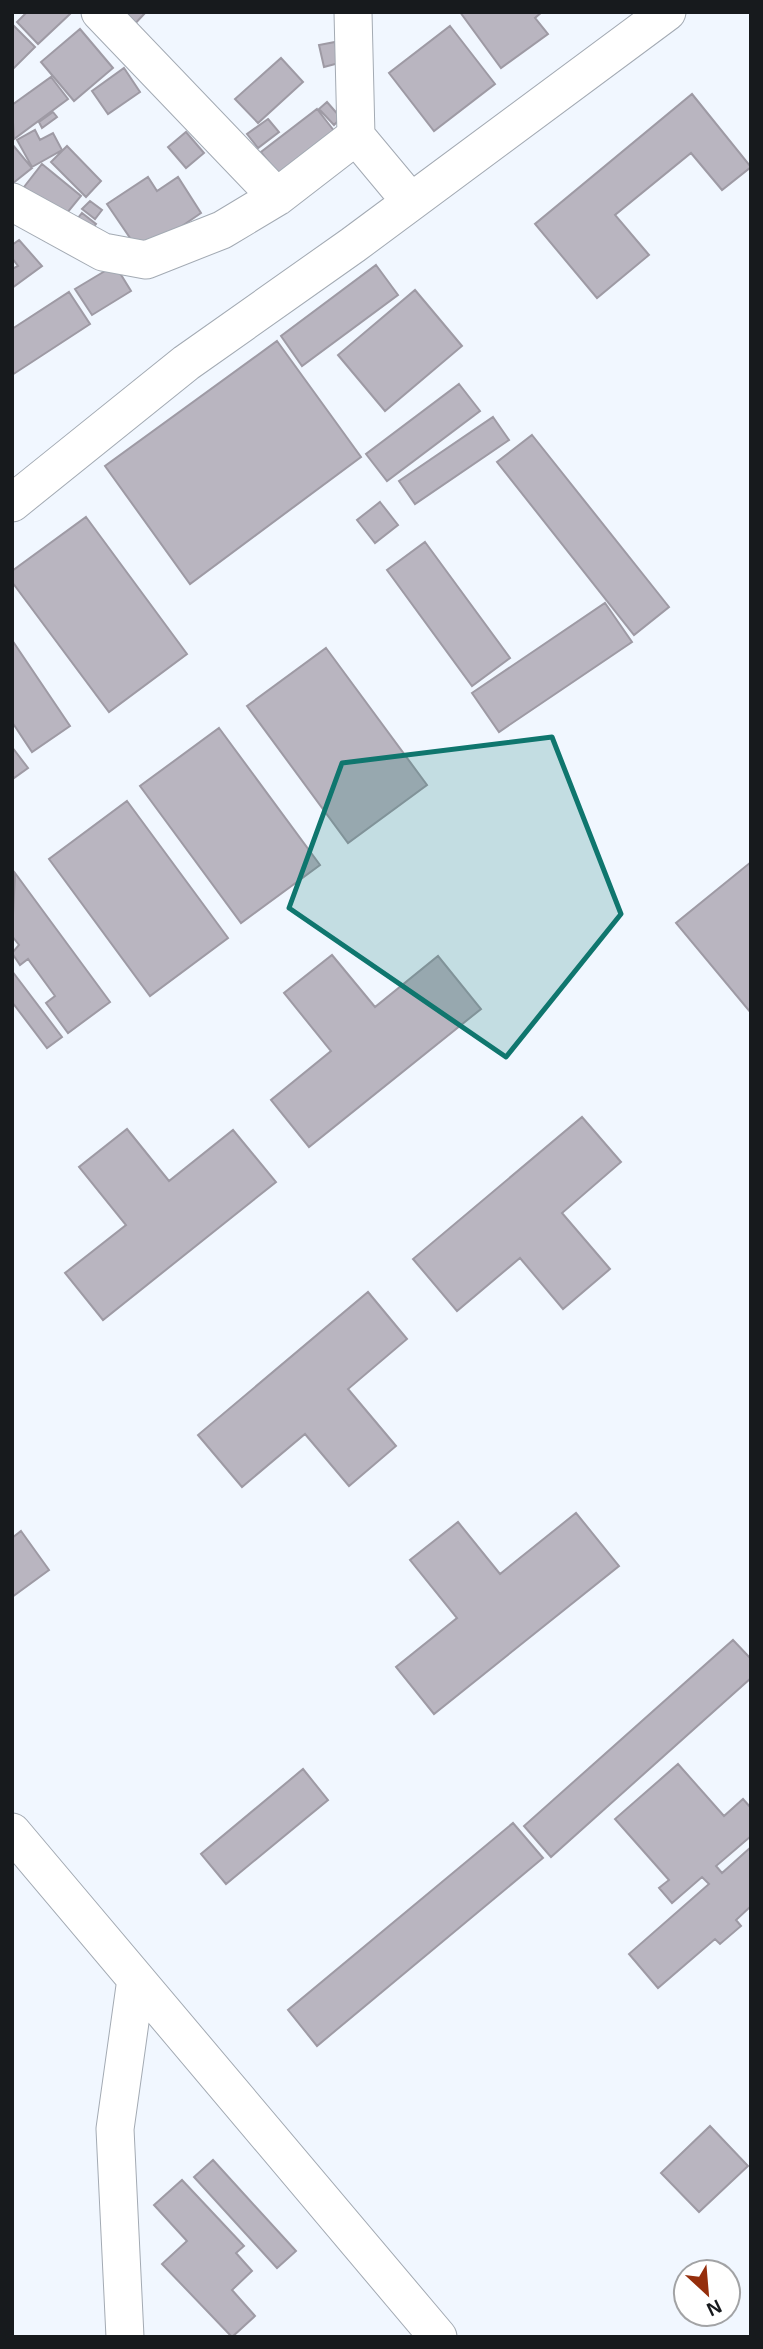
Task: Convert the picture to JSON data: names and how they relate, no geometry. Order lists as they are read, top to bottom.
{
  "north": "bottom right"
}
